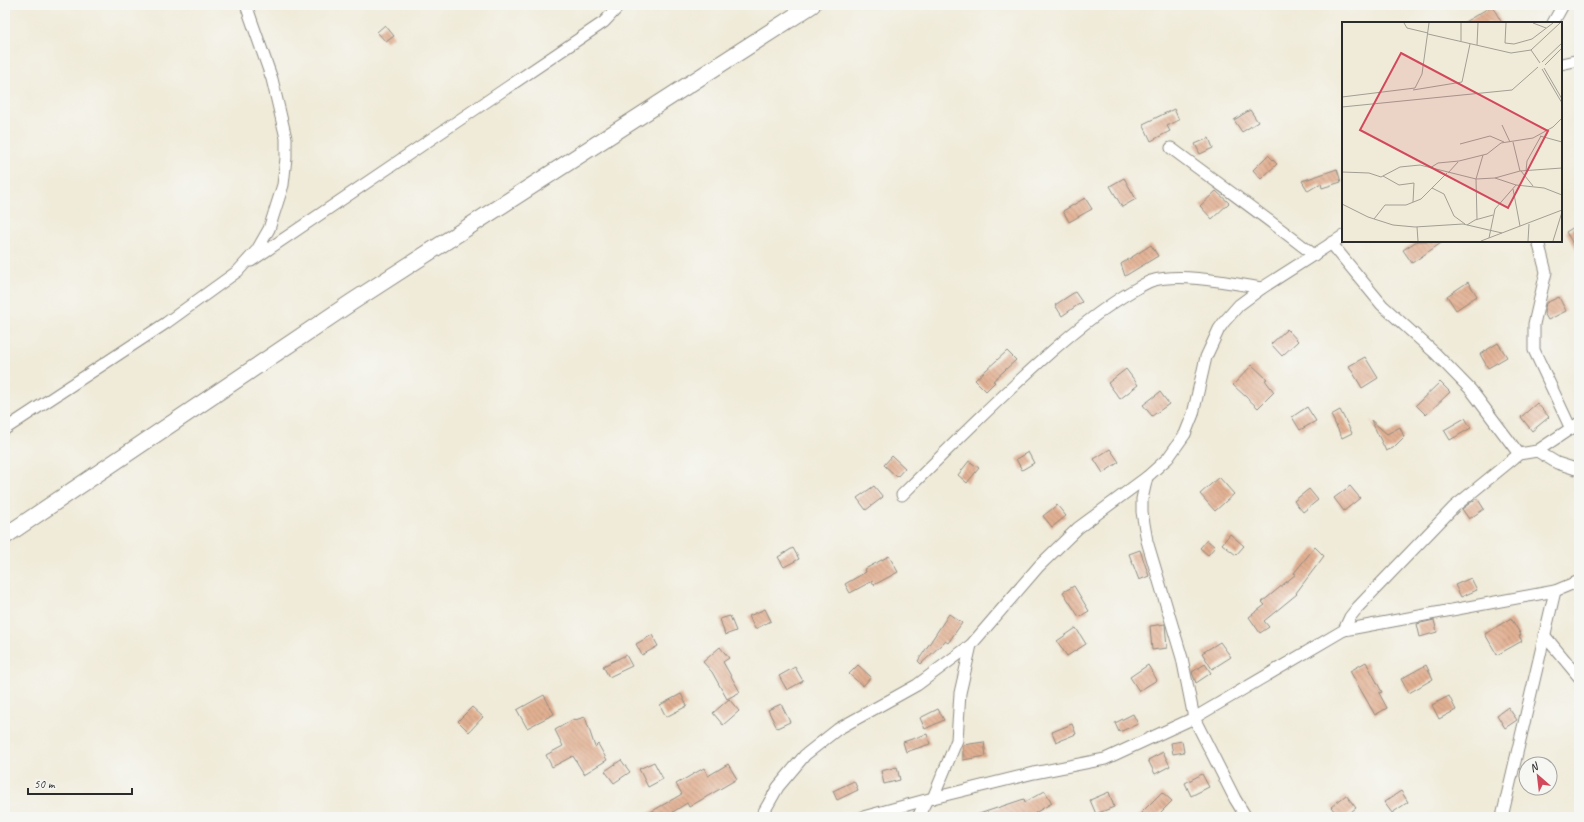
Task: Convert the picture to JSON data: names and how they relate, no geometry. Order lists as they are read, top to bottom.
{
  "scale_bar": "50 m",
  "north": "top left"
}
